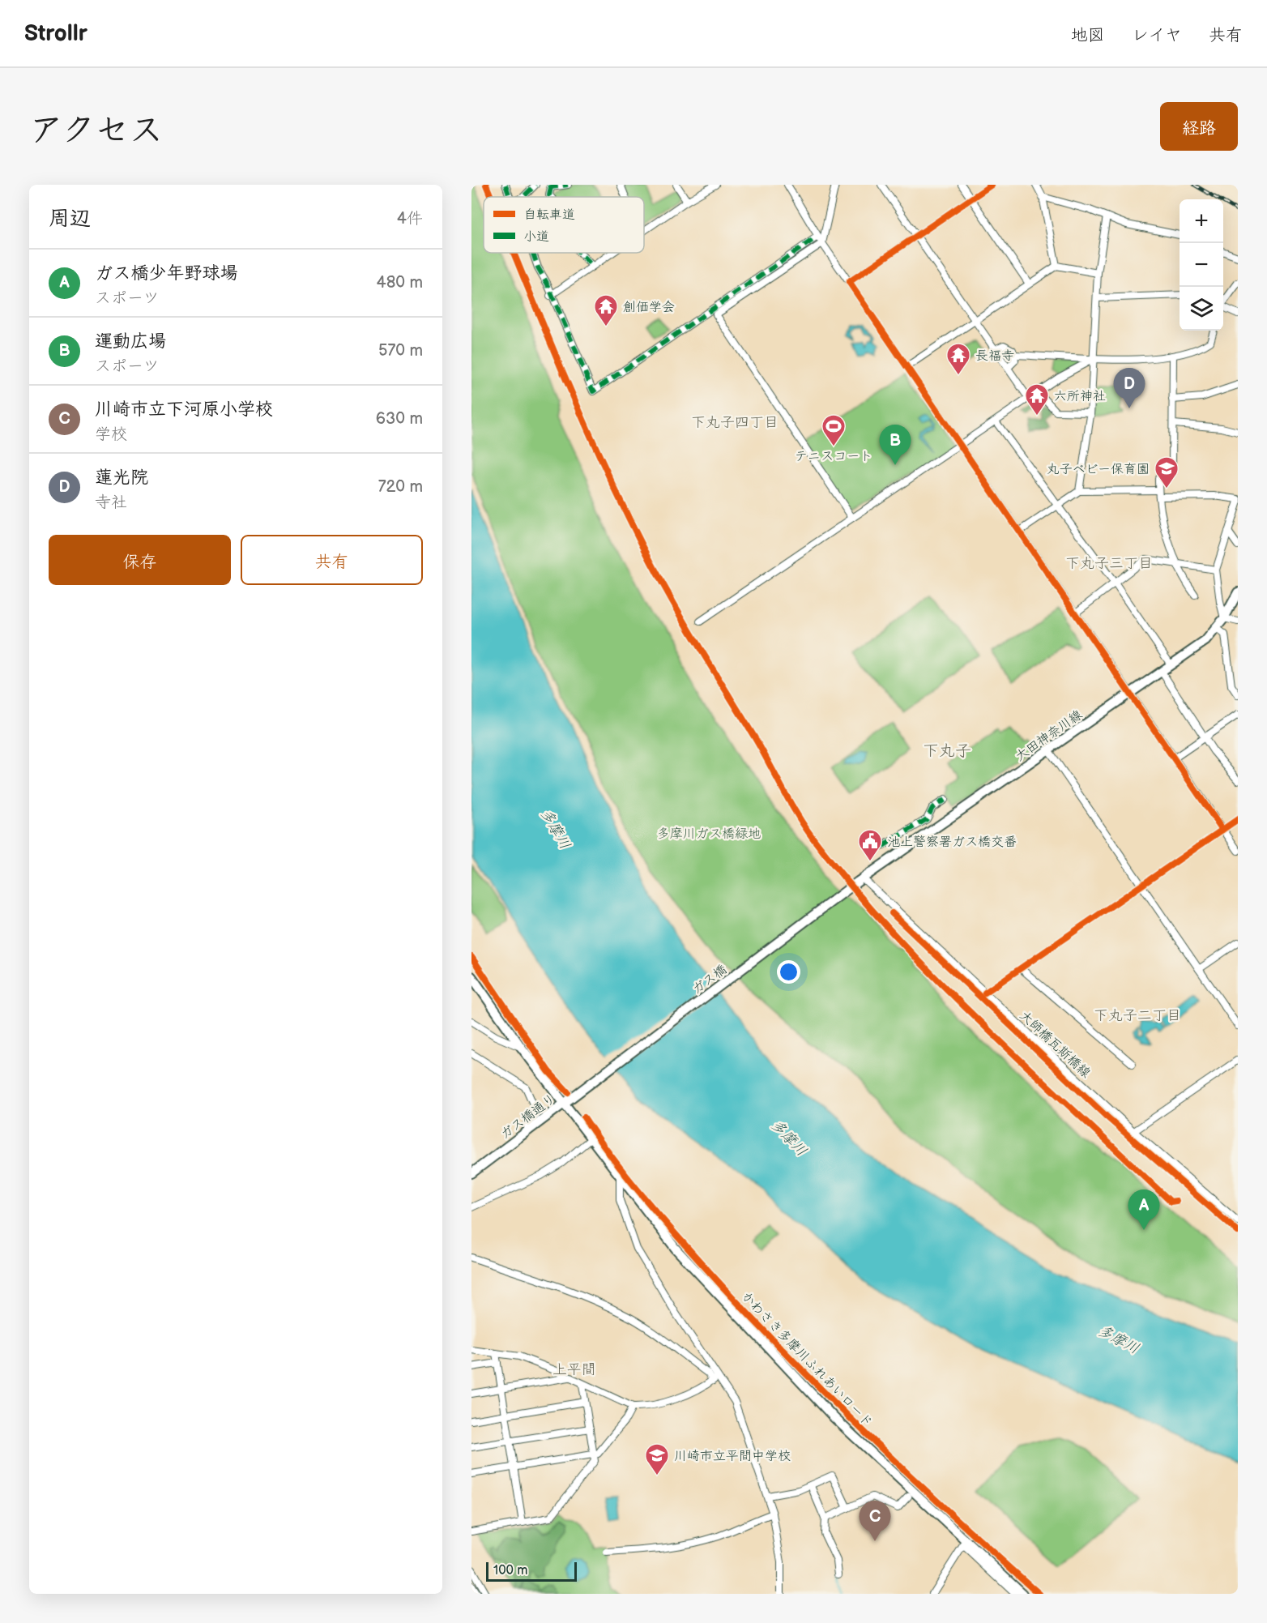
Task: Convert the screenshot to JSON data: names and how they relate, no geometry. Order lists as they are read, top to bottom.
{
  "streets": {
    "main road": ["大田神奈川線", "ガス橋", "ガス橋通り"],
    "street": ["大師橋瓦斯橋線"],
    "cycle path": ["かわさき多摩川ふれあいロード"]
  },
  "crossings": [
    ["大田神奈川線", "ガス橋"],
    ["大田神奈川線", "大師橋瓦斯橋線"],
    ["ガス橋", "大師橋瓦斯橋線"],
    ["ガス橋", "ガス橋通り"]
  ],
  "districts": [
    "下丸子四丁目",
    "下丸子三丁目",
    "下丸子",
    "下丸子二丁目",
    "上平間"
  ],
  "water": ["多摩川"],
  "parks": ["多摩川ガス橋緑地"],
  "places": {
    "temple": ["創価学会", "長福寺", "六所神社"],
    "sports": ["テニスコート"],
    "school or university": ["丸子ベビー保育園", "川崎市立平間中学校"],
    "public building": ["池上警察署ガス橋交番"]
  },
  "legend": ["自転車道", "小道"],
  "scale_bar": "100 m",
  "page": {
    "header": "Strollr",
    "nav": ["地図", "レイヤ", "共有"],
    "title": "アクセス",
    "buttons": [
      "経路",
      ["保存", "共有"]
    ],
    "heading": ["周辺", "4件"],
    "map_buttons": ["+", "−"],
    "list": [
      {
        "mark": "A",
        "name": "ガス橋少年野球場",
        "note": "スポーツ",
        "value": "480 m"
      },
      {
        "mark": "B",
        "name": "運動広場",
        "note": "スポーツ",
        "value": "570 m"
      },
      {
        "mark": "C",
        "name": "川崎市立下河原小学校",
        "note": "学校",
        "value": "630 m"
      },
      {
        "mark": "D",
        "name": "蓮光院",
        "note": "寺社",
        "value": "720 m"
      }
    ],
    "pins": [
      "D",
      "B",
      "A",
      "C"
    ],
    "scale": "100 m"
  }
}
